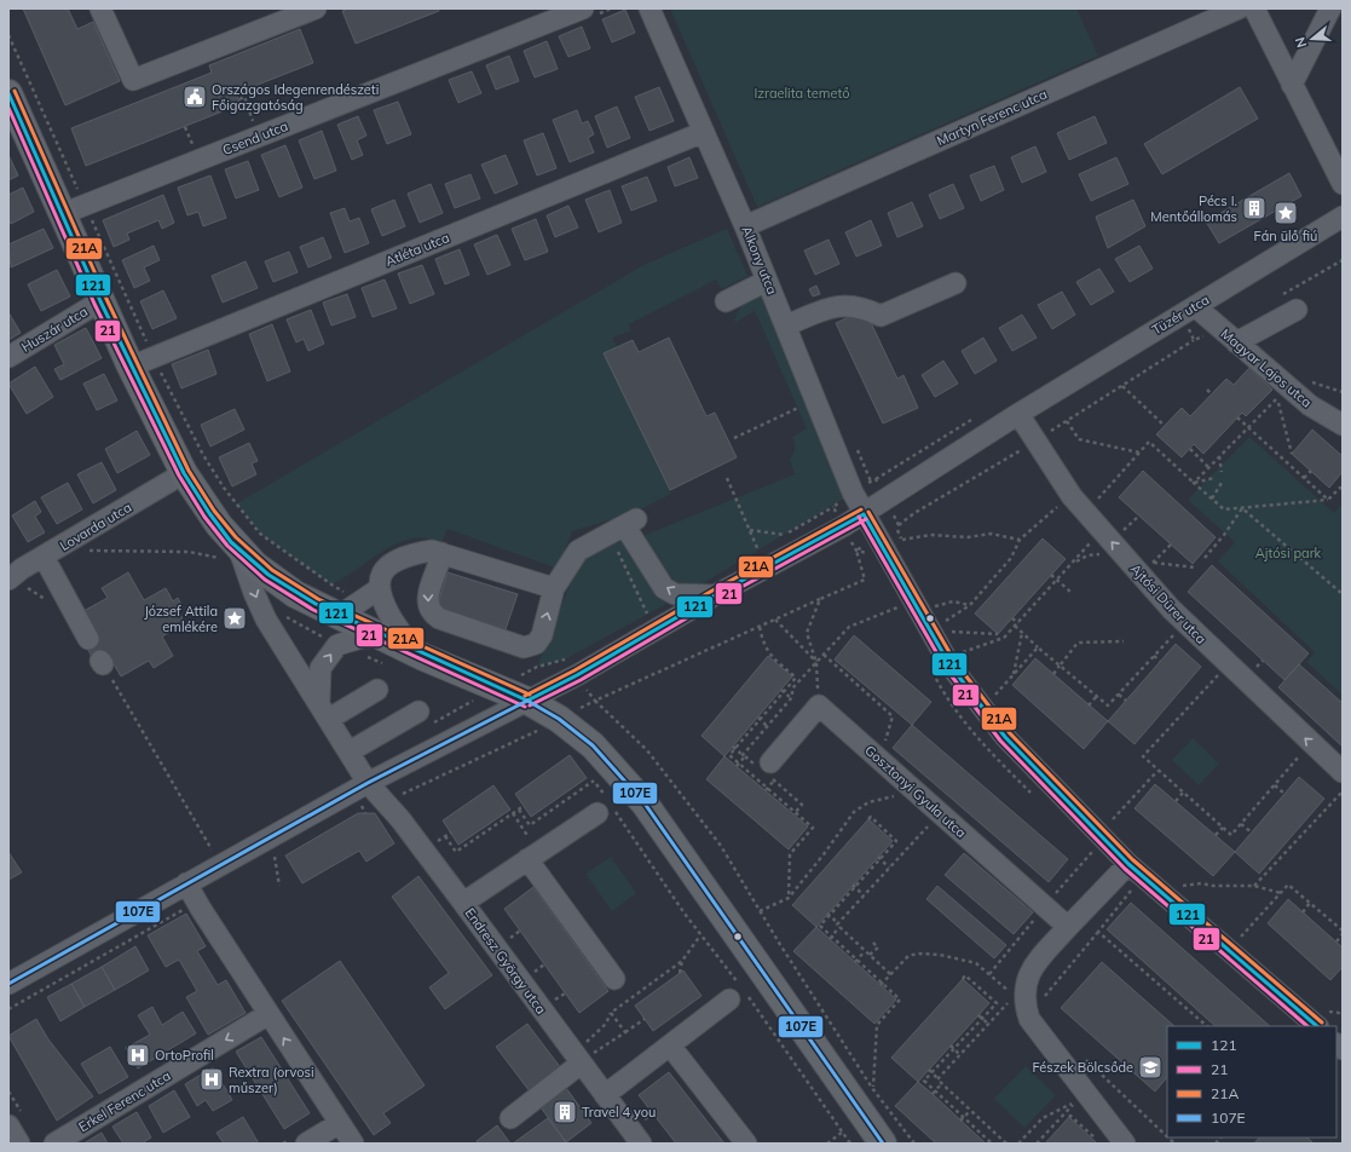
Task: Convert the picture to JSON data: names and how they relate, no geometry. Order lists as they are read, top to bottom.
{
  "streets": {
    "street": [
      "Martyn Ferenc utca",
      "Csend utca",
      "Atléta utca",
      "Alkony utca",
      "Tüzér utca",
      "Huszár utca",
      "Magyar Lajos utca",
      "Lovarda utca",
      "Ajtósi Dürer utca",
      "Gosztonyi Gyula utca",
      "Endresz György utca",
      "Erkel Ferenc utca"
    ]
  },
  "crossings": [
    ["Martyn Ferenc utca", "Alkony utca"],
    ["Atléta utca", "Alkony utca"],
    ["Alkony utca", "Tüzér utca"],
    ["Tüzér utca", "Magyar Lajos utca"],
    ["Tüzér utca", "Ajtósi Dürer utca"],
    ["Tüzér utca", "Endresz György utca"]
  ],
  "one_way": ["Ajtósi Dürer utca", "Erkel Ferenc utca"],
  "parks": ["Izraelita temető", "Ajtósi park"],
  "places": {
    "public building": ["Országos Idegenrendészeti Főigazgatóság"],
    "building": ["Pécs I. Mentőállomás", "Travel 4 you"],
    "place": ["Fán ülő fiú", "József Attila emlékére"],
    "hospital": ["OrtoProfil", "Rextra (orvosi műszer)"],
    "school or university": ["Fészek Bölcsőde"]
  },
  "lines": [
    "transit line 21A",
    "transit line 121",
    "transit line 21",
    "transit line 107E"
  ],
  "legend": [
    "121",
    "21",
    "21A",
    "107E"
  ],
  "north": "left"
}
